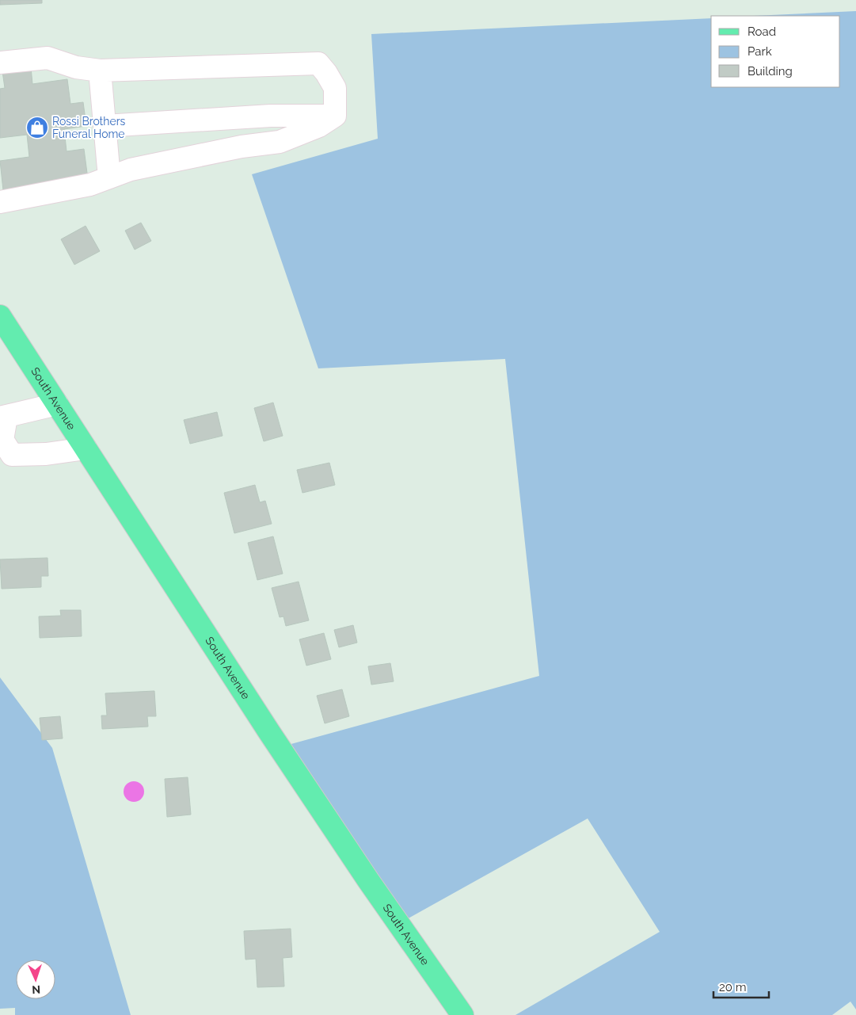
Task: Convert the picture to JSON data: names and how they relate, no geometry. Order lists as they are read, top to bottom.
{
  "streets": {
    "main road": ["South Avenue"]
  },
  "places": {
    "shop": ["Rossi Brothers Funeral Home"]
  },
  "legend": ["Road", "Park", "Building"],
  "scale_bar": "20 m",
  "north": "bottom"
}
